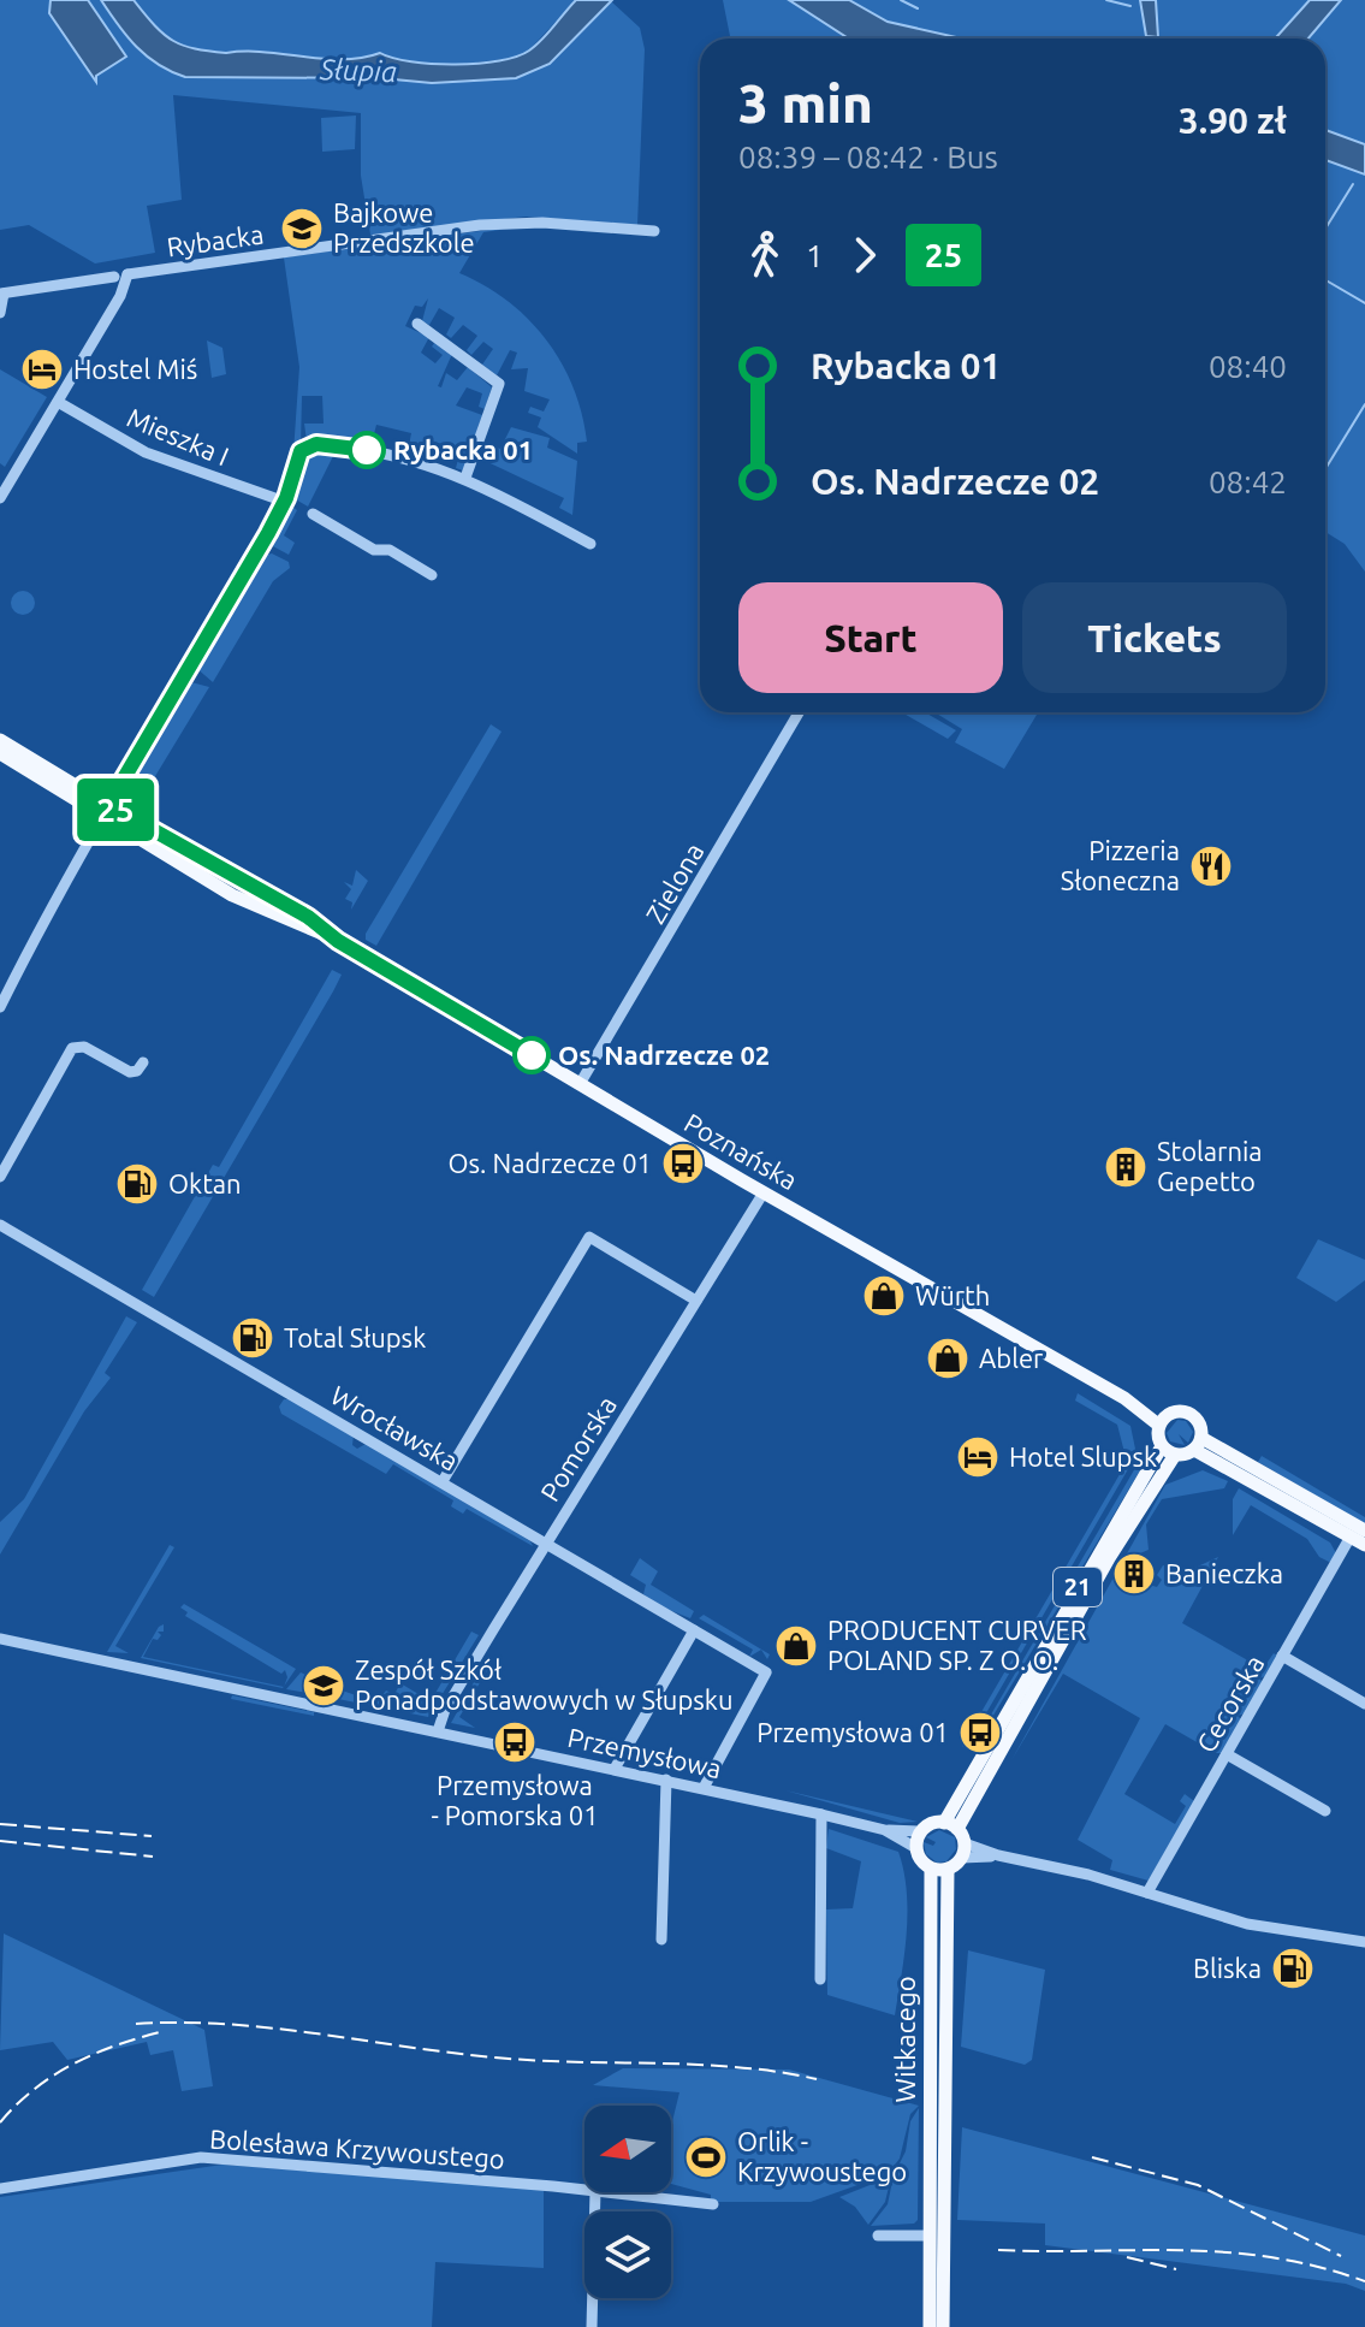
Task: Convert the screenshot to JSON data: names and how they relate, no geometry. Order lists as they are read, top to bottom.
{
  "streets": {
    "main road": ["Poznańska", "21", "Witkacego"],
    "street": [
      "Rybacka",
      "Mieszka I",
      "Zielona",
      "Wrocławska",
      "Pomorska",
      "Cecorska",
      "Przemysłowa",
      "Bolesława Krzywoustego"
    ]
  },
  "crossings": [
    ["Zielona", "Poznańska"],
    ["Poznańska", "Pomorska"],
    ["Poznańska", "21"],
    ["Wrocławska", "Pomorska"],
    ["Wrocławska", "Przemysłowa"],
    ["Pomorska", "Przemysłowa"],
    ["21", "Przemysłowa"],
    ["21", "Witkacego"],
    ["Przemysłowa", "Witkacego"]
  ],
  "water": ["Słupia"],
  "places": {
    "school or university": ["Bajkowe Przedszkole", "Zespół Szkół Ponadpodstawowych w Słupsku"],
    "hotel": ["Hostel Miś", "Hotel Slupsk"],
    "other": ["Rybacka 01", "Os. Nadrzecze 02"],
    "restaurant": ["Pizzeria Słoneczna"],
    "bus stop": ["Os. Nadrzecze 01", "Przemysłowa 01", "Przemysłowa - Pomorska 01"],
    "building": ["Stolarnia Gepetto", "Banieczka"],
    "fuel station": ["Oktan", "Total Słupsk", "Bliska"],
    "shop": ["Würth", "Abler", "PRODUCENT CURVER POLAND SP. Z O. O."],
    "sports": ["Orlik - Krzywoustego"]
  },
  "lines": ["bus line 25"],
  "north": "left",
  "page": {
    "on_map": "25",
    "heading": ["3 min", "08:39 – 08:42 · Bus", "3.90 zł"],
    "legs": ["1", "25"],
    "list": [
      {
        "name": "Rybacka 01",
        "value": "08:40"
      },
      {
        "name": "Os. Nadrzecze 02",
        "value": "08:42"
      }
    ],
    "buttons": ["Start", "Tickets"]
  }
}
